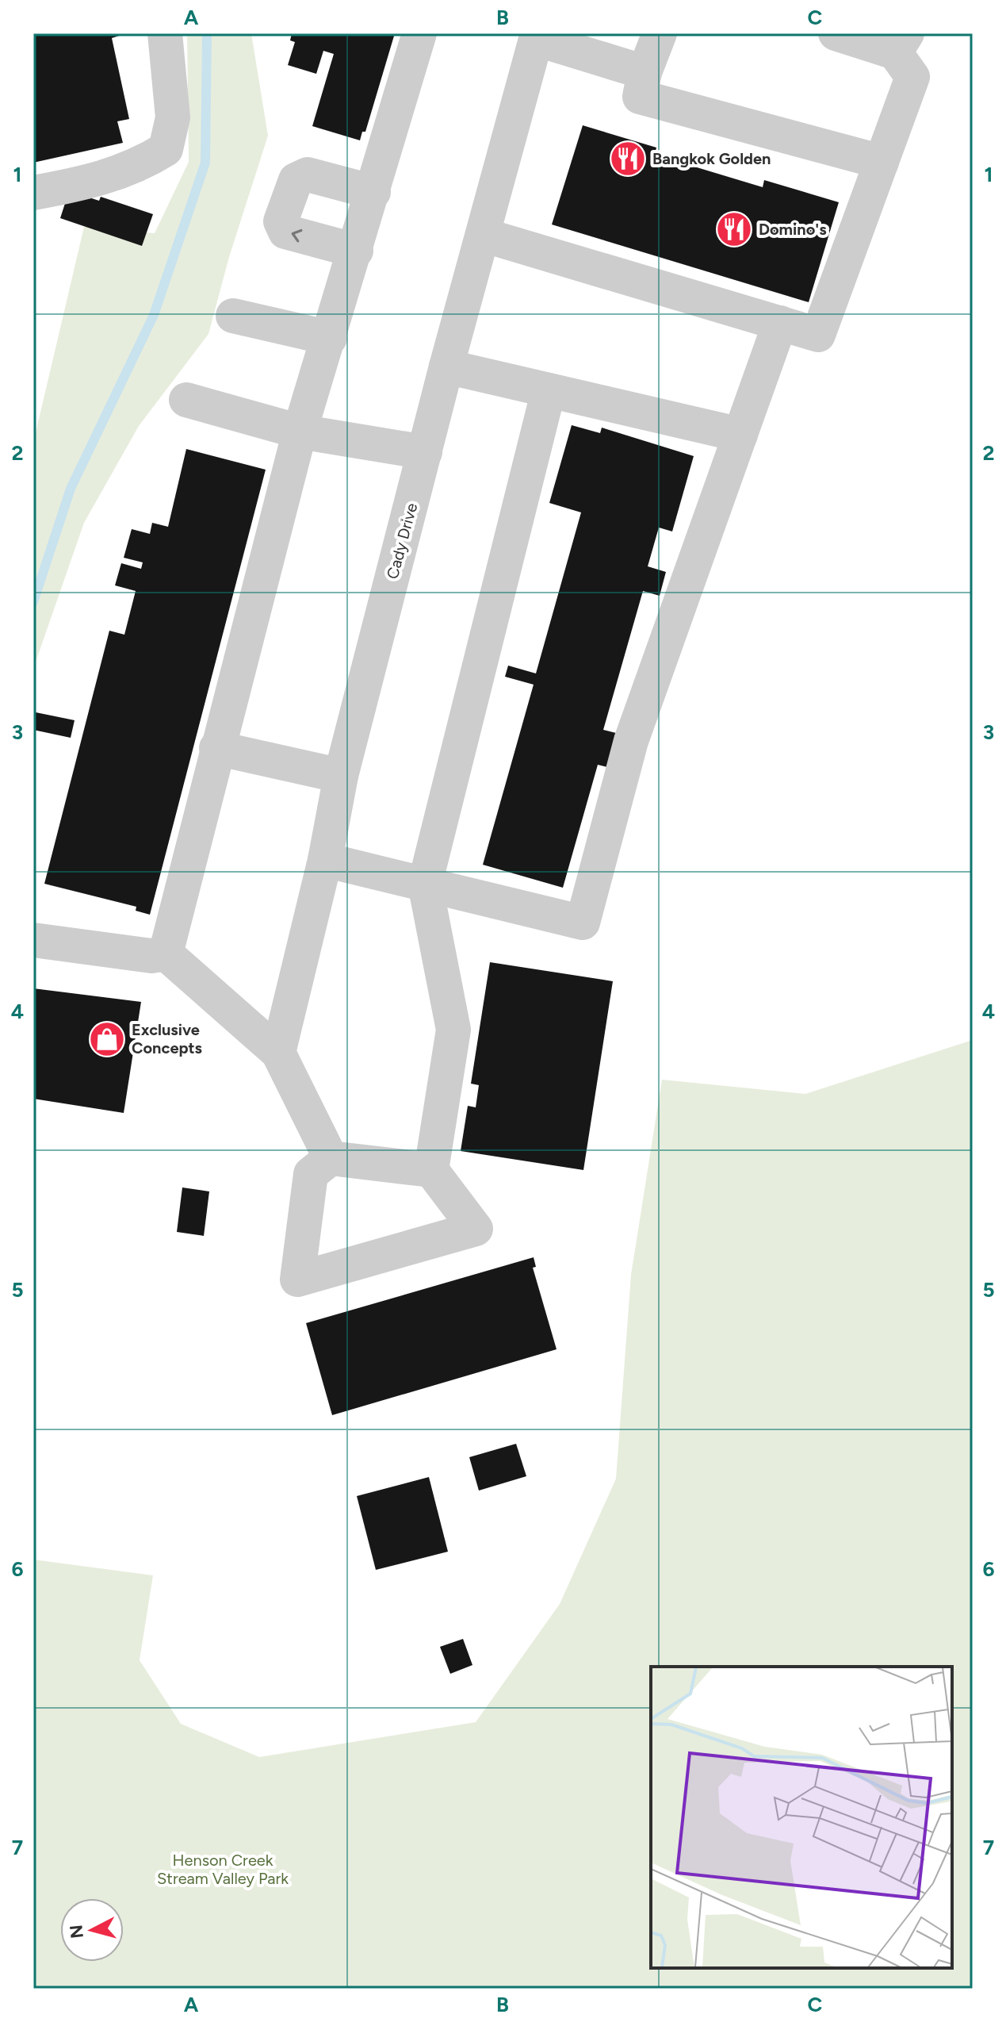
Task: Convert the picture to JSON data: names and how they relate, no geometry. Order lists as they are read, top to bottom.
{
  "streets": {
    "street": ["Cady Drive"]
  },
  "parks": ["Henson Creek Stream Valley Park"],
  "places": {
    "restaurant": ["Bangkok Golden", "Domino's"],
    "shop": ["Exclusive Concepts"]
  },
  "north": "left",
  "grid": {
    "columns": ["A", "B", "C"],
    "rows": [
      "1",
      "2",
      "3",
      "4",
      "5",
      "6",
      "7"
    ]
  }
}
